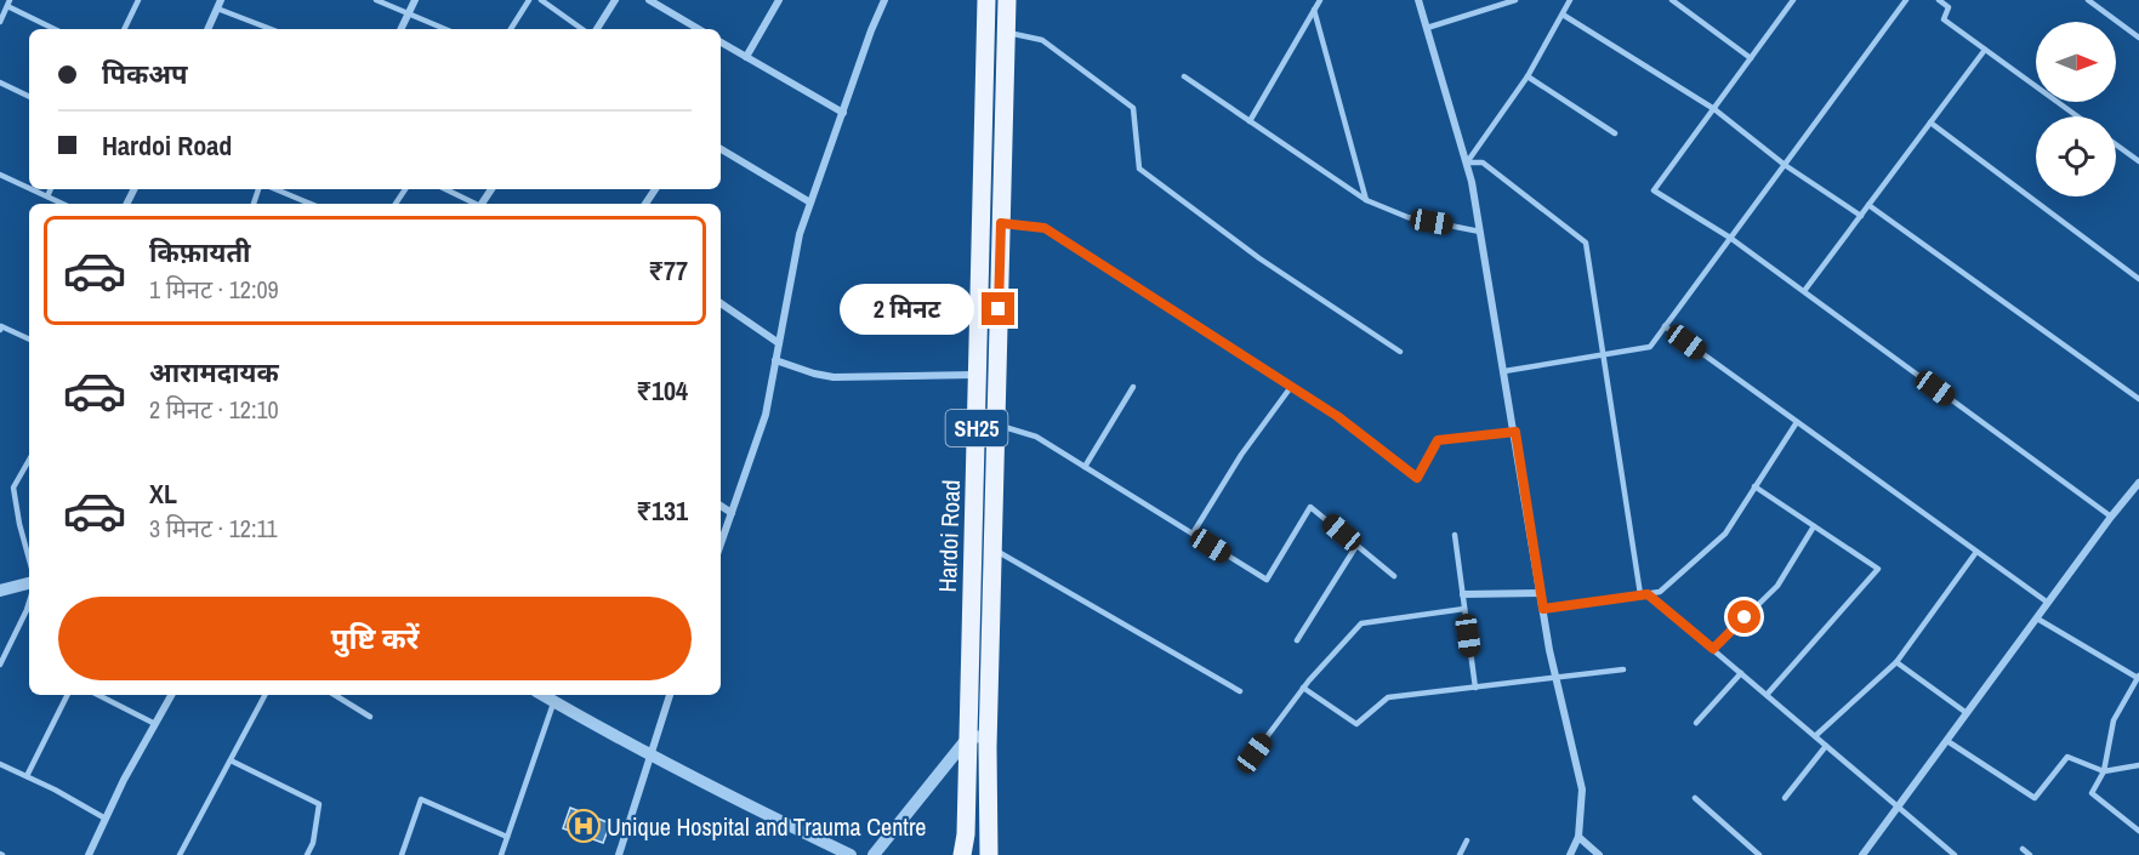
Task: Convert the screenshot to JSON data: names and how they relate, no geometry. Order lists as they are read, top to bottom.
{
  "streets": {
    "main road": ["SH25", "Hardoi Road"]
  },
  "places": {
    "hospital": ["Unique Hospital and Trauma Centre"]
  },
  "north": "right",
  "page": {
    "banner": ["पिकअप", "Hardoi Road"],
    "list": [
      {
        "name": "किफ़ायती",
        "note": "1 मिनट · 12:09",
        "value": "₹77"
      },
      {
        "name": "आरामदायक",
        "note": "2 मिनट · 12:10",
        "value": "₹104"
      },
      {
        "name": "XL",
        "note": "3 मिनट · 12:11",
        "value": "₹131"
      }
    ],
    "bubble": "2 मिनट",
    "buttons": "पुष्टि करें"
  }
}
